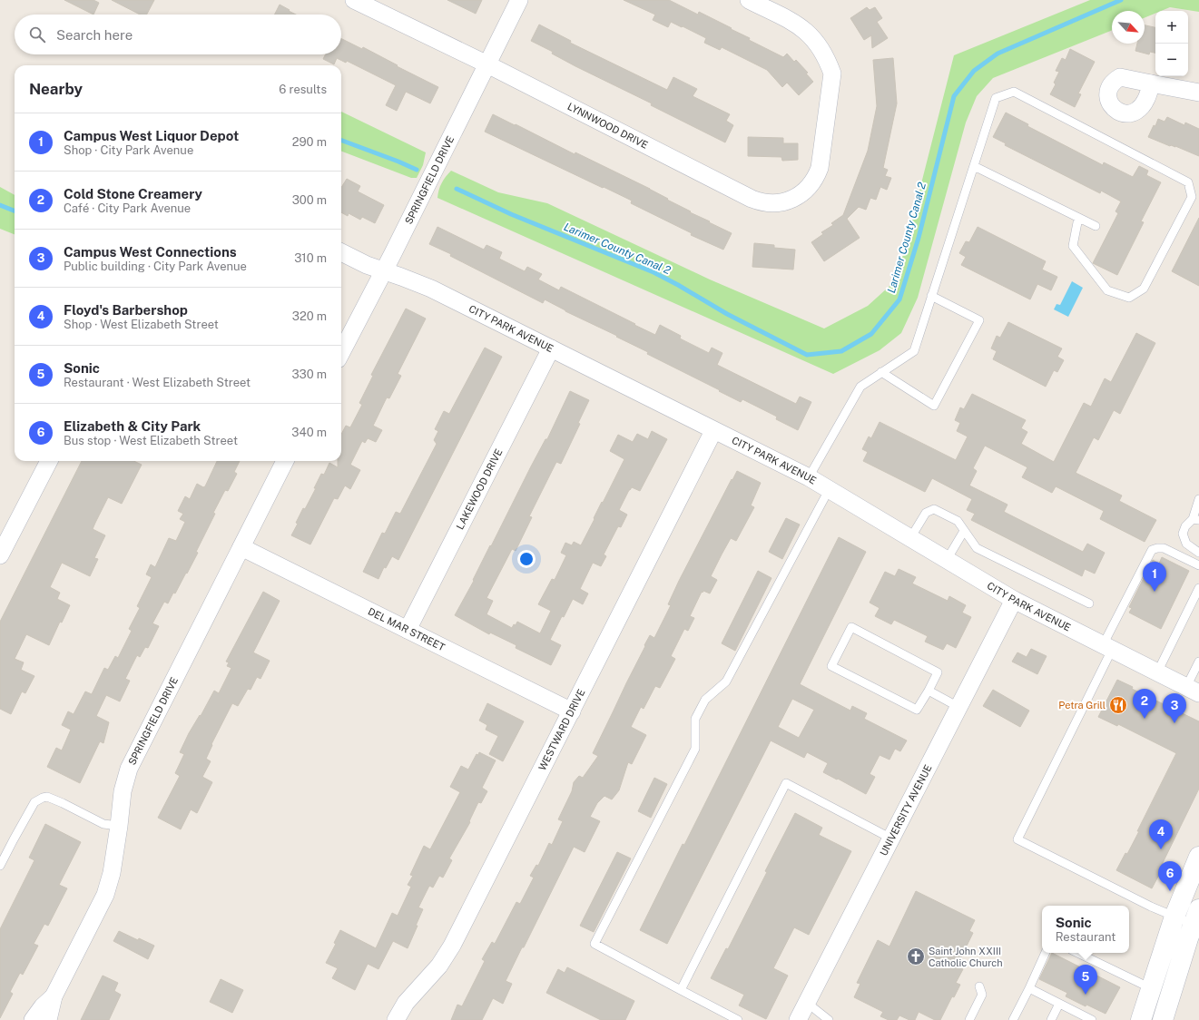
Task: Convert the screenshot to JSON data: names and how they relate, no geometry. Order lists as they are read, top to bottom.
{
  "streets": {
    "street": [
      "LYNNWOOD DRIVE",
      "SPRINGFIELD DRIVE",
      "CITY PARK AVENUE",
      "LAKEWOOD DRIVE",
      "DEL MAR STREET",
      "WESTWARD DRIVE",
      "UNIVERSITY AVENUE"
    ]
  },
  "crossings": [
    ["LYNNWOOD DRIVE", "SPRINGFIELD DRIVE"],
    ["SPRINGFIELD DRIVE", "CITY PARK AVENUE"],
    ["SPRINGFIELD DRIVE", "DEL MAR STREET"],
    ["CITY PARK AVENUE", "LAKEWOOD DRIVE"],
    ["CITY PARK AVENUE", "WESTWARD DRIVE"],
    ["CITY PARK AVENUE", "UNIVERSITY AVENUE"],
    ["LAKEWOOD DRIVE", "DEL MAR STREET"],
    ["DEL MAR STREET", "WESTWARD DRIVE"]
  ],
  "water": ["Larimer County Canal 2"],
  "places": {
    "restaurant": ["Petra Grill"],
    "church": ["Saint John XXIII Catholic Church"]
  },
  "north": "bottom right",
  "page": {
    "map_buttons": ["+", "−"],
    "search": "Search here",
    "heading": ["Nearby", "6 results"],
    "list": [
      {
        "mark": "1",
        "name": "Campus West Liquor Depot",
        "note": "Shop · City Park Avenue",
        "value": "290 m"
      },
      {
        "mark": "2",
        "name": "Cold Stone Creamery",
        "note": "Café · City Park Avenue",
        "value": "300 m"
      },
      {
        "mark": "3",
        "name": "Campus West Connections",
        "note": "Public building · City Park Avenue",
        "value": "310 m"
      },
      {
        "mark": "4",
        "name": "Floyd's Barbershop",
        "note": "Shop · West Elizabeth Street",
        "value": "320 m"
      },
      {
        "mark": "5",
        "name": "Sonic",
        "note": "Restaurant · West Elizabeth Street",
        "value": "330 m"
      },
      {
        "mark": "6",
        "name": "Elizabeth & City Park",
        "note": "Bus stop · West Elizabeth Street",
        "value": "340 m"
      }
    ],
    "pins": [
      "1",
      "2",
      "3",
      "4",
      "6",
      "5"
    ],
    "popup": ["Sonic", "Restaurant"]
  }
}
